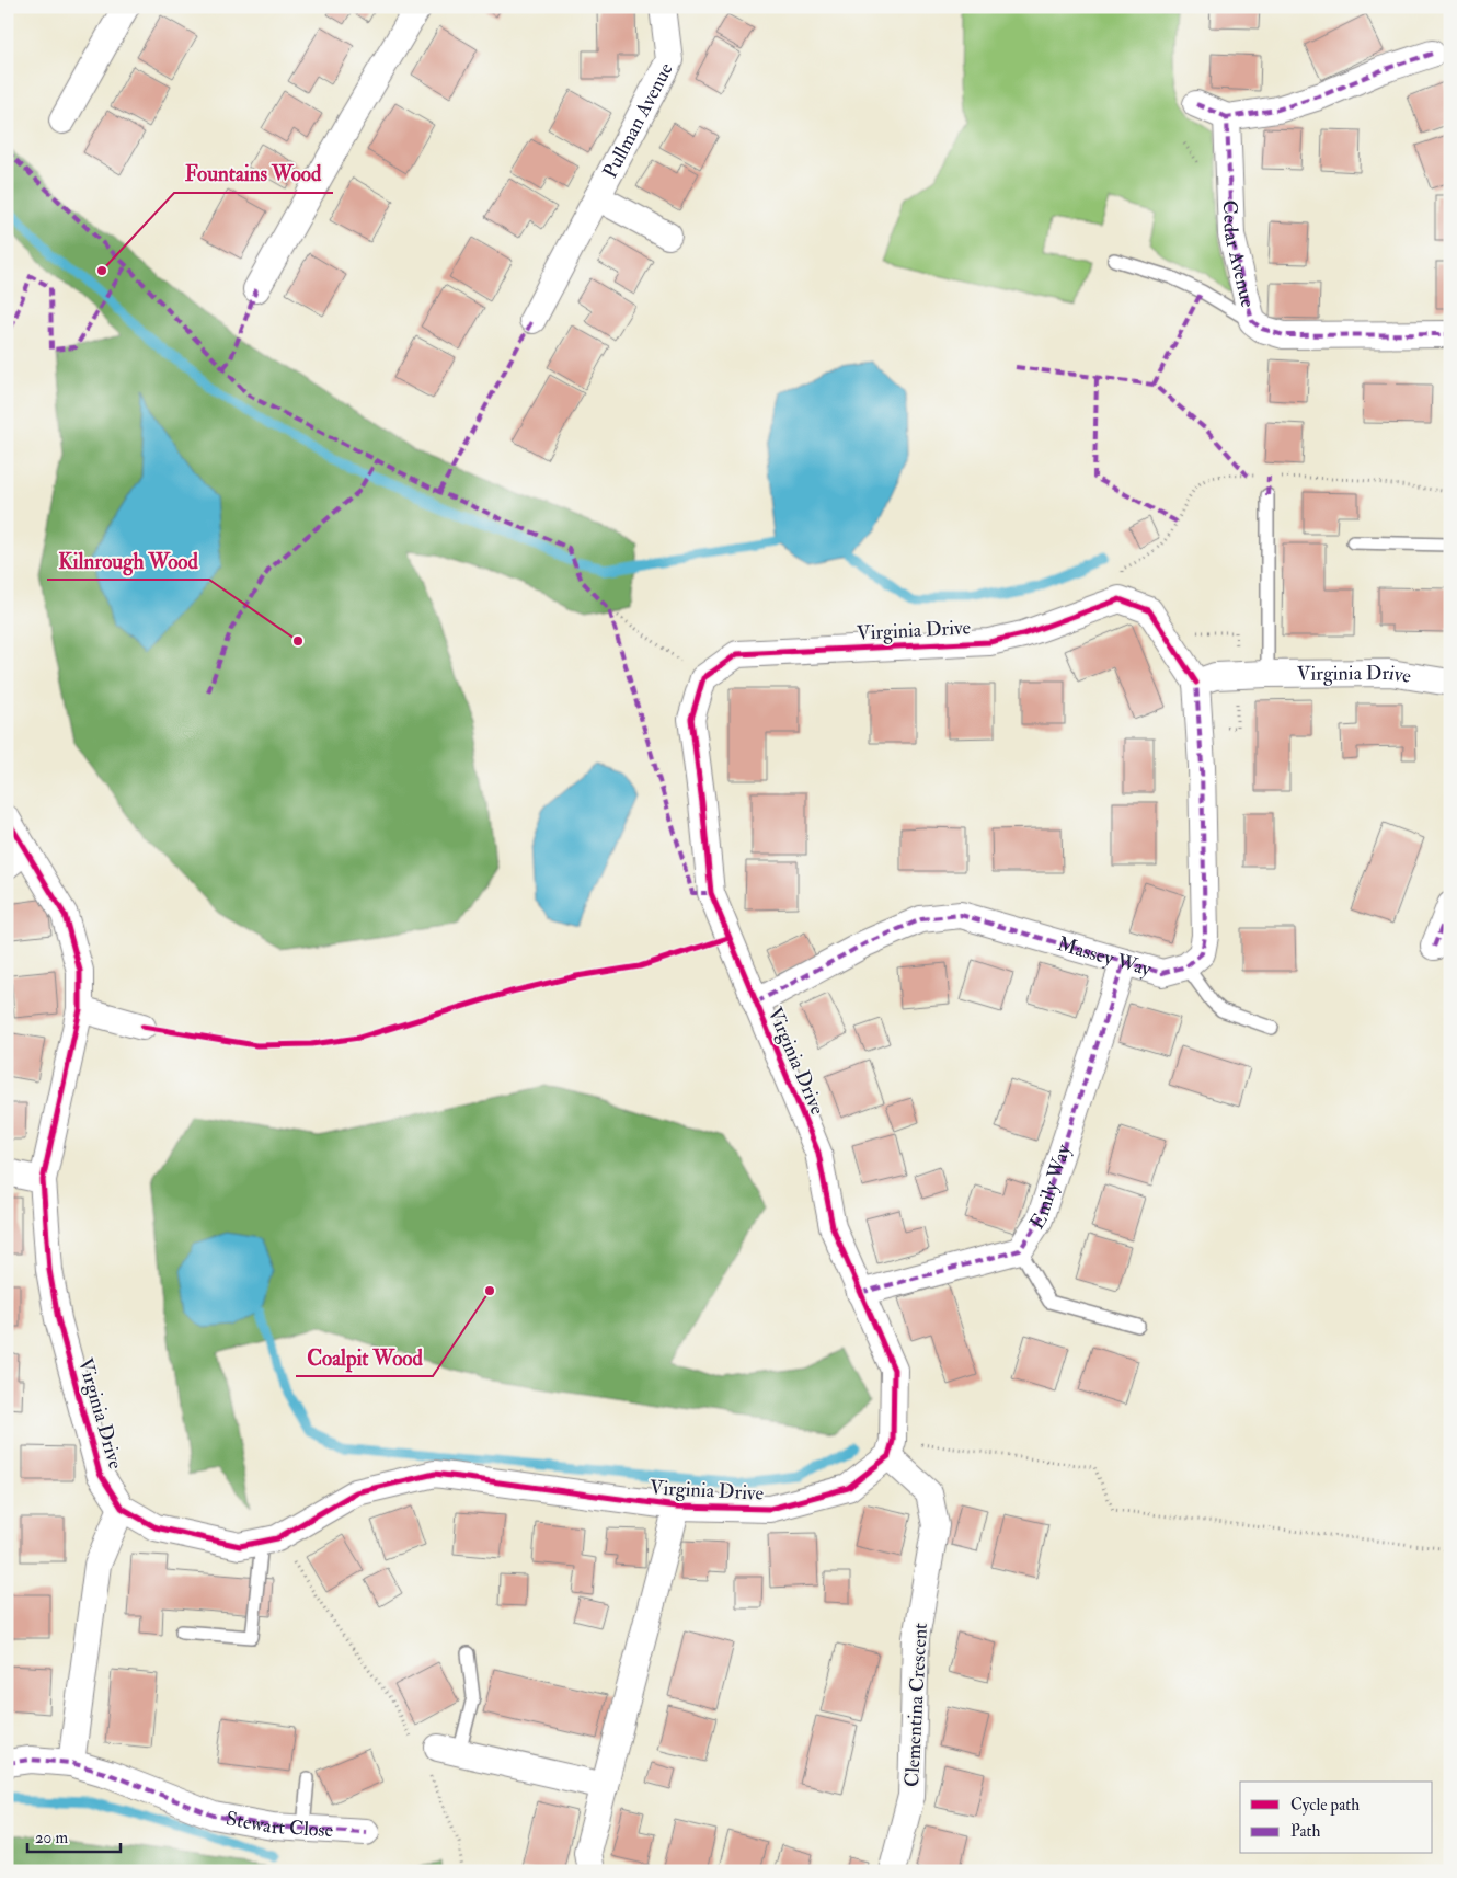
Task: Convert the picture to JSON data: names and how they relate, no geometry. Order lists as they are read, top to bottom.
{
  "streets": {
    "street": [
      "Pullman Avenue",
      "Cedar Avenue",
      "Virginia Drive",
      "Massey Way",
      "Emily Way",
      "Clementina Crescent",
      "Stewart Close"
    ]
  },
  "crossings": [
    ["Virginia Drive", "Massey Way"],
    ["Virginia Drive", "Emily Way"],
    ["Virginia Drive", "Clementina Crescent"],
    ["Massey Way", "Emily Way"]
  ],
  "places": ["Fountains Wood", "Kilnrough Wood", "Coalpit Wood"],
  "legend": ["Cycle path", "Path"],
  "scale_bar": "20 m"
}
